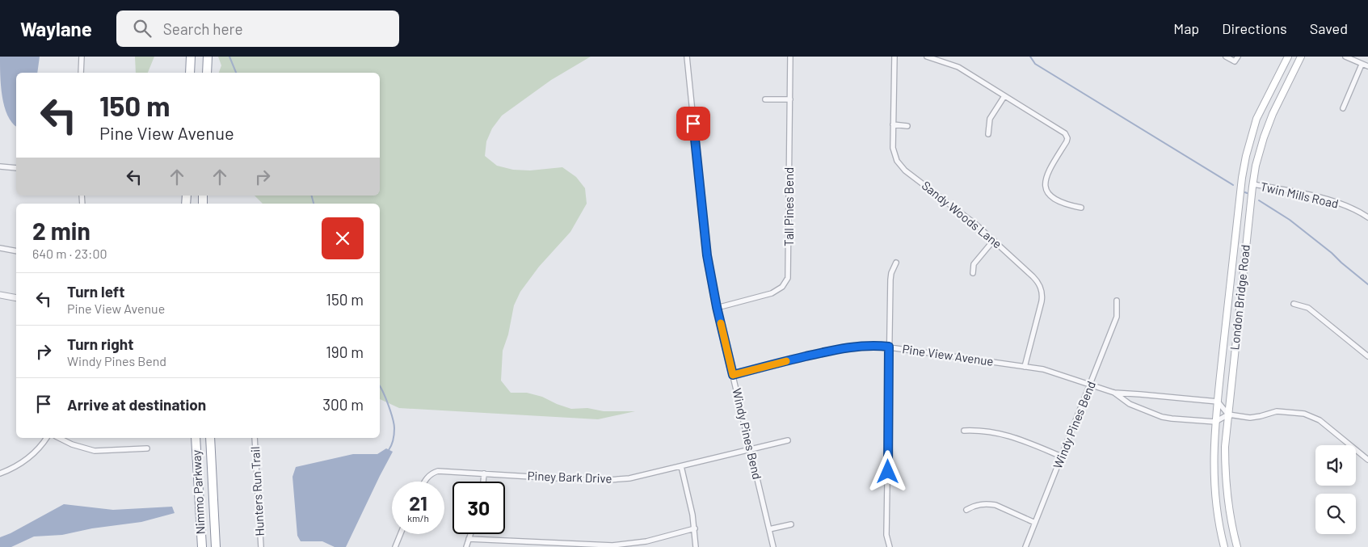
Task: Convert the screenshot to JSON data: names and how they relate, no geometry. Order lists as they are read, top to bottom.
{
  "streets": {
    "highway": ["Nimmo Parkway"],
    "main road": ["London Bridge Road"],
    "street": [
      "Twin Mills Road",
      "Tall Pines Bend",
      "Sandy Woods Lane",
      "Pine View Avenue",
      "Windy Pines Bend",
      "Piney Bark Drive",
      "Hunters Run Trail"
    ]
  },
  "crossings": [
    ["Twin Mills Road", "London Bridge Road"],
    ["Tall Pines Bend", "Windy Pines Bend"],
    ["Sandy Woods Lane", "Pine View Avenue"],
    ["London Bridge Road", "Pine View Avenue"],
    ["Pine View Avenue", "Windy Pines Bend"],
    ["Windy Pines Bend", "Piney Bark Drive"]
  ],
  "page": {
    "header": "Waylane",
    "search": "Search here",
    "nav": ["Map", "Directions", "Saved"],
    "turn": ["150 m", "Pine View Avenue"],
    "heading": ["2 min", "640 m · 23:00"],
    "list": [
      {
        "name": "Turn left",
        "note": "Pine View Avenue",
        "value": "150 m"
      },
      {
        "name": "Turn right",
        "note": "Windy Pines Bend",
        "value": "190 m"
      },
      {
        "name": "Arrive at destination",
        "value": "300 m"
      }
    ],
    "speed": "21 km/h",
    "limit": "30"
  }
}
